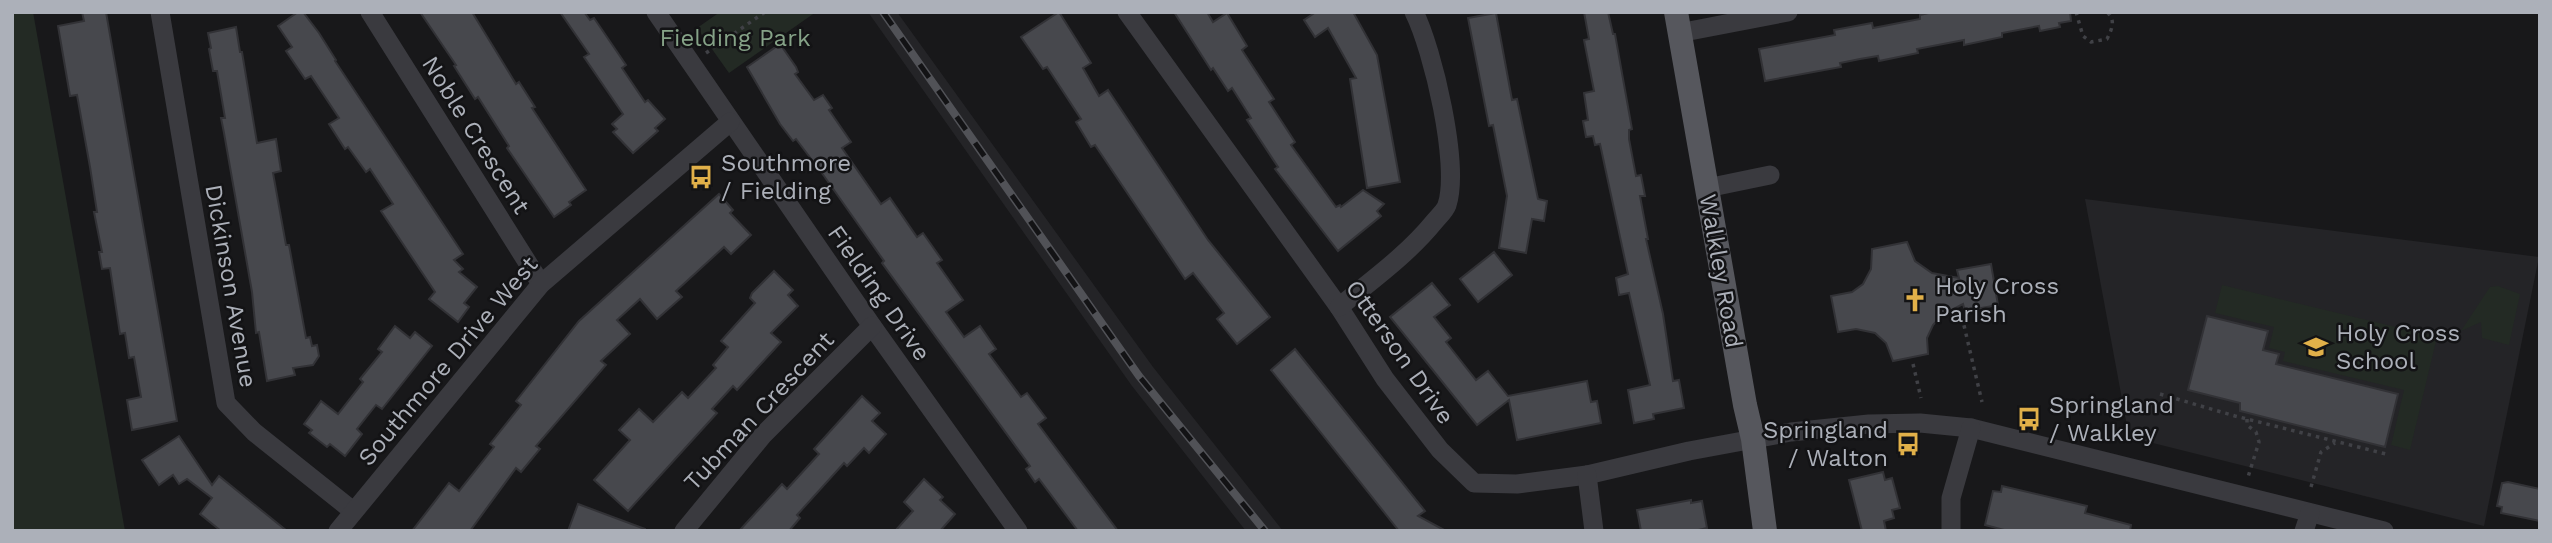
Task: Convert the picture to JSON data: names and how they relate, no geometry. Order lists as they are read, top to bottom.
{
  "streets": {
    "main road": ["Walkley Road"],
    "street": [
      "Noble Crescent",
      "Dickinson Avenue",
      "Fielding Drive",
      "Otterson Drive",
      "Southmore Drive West",
      "Tubman Crescent"
    ]
  },
  "crossings": [
    ["Noble Crescent", "Southmore Drive West"],
    ["Walkley Road", "Otterson Drive"],
    ["Dickinson Avenue", "Southmore Drive West"],
    ["Fielding Drive", "Southmore Drive West"],
    ["Fielding Drive", "Tubman Crescent"]
  ],
  "parks": ["Fielding Park"],
  "places": {
    "bus stop": ["Southmore / Fielding", "Springland / Walkley", "Springland / Walton"],
    "church": ["Holy Cross Parish"],
    "school or university": ["Holy Cross School"]
  }
}
